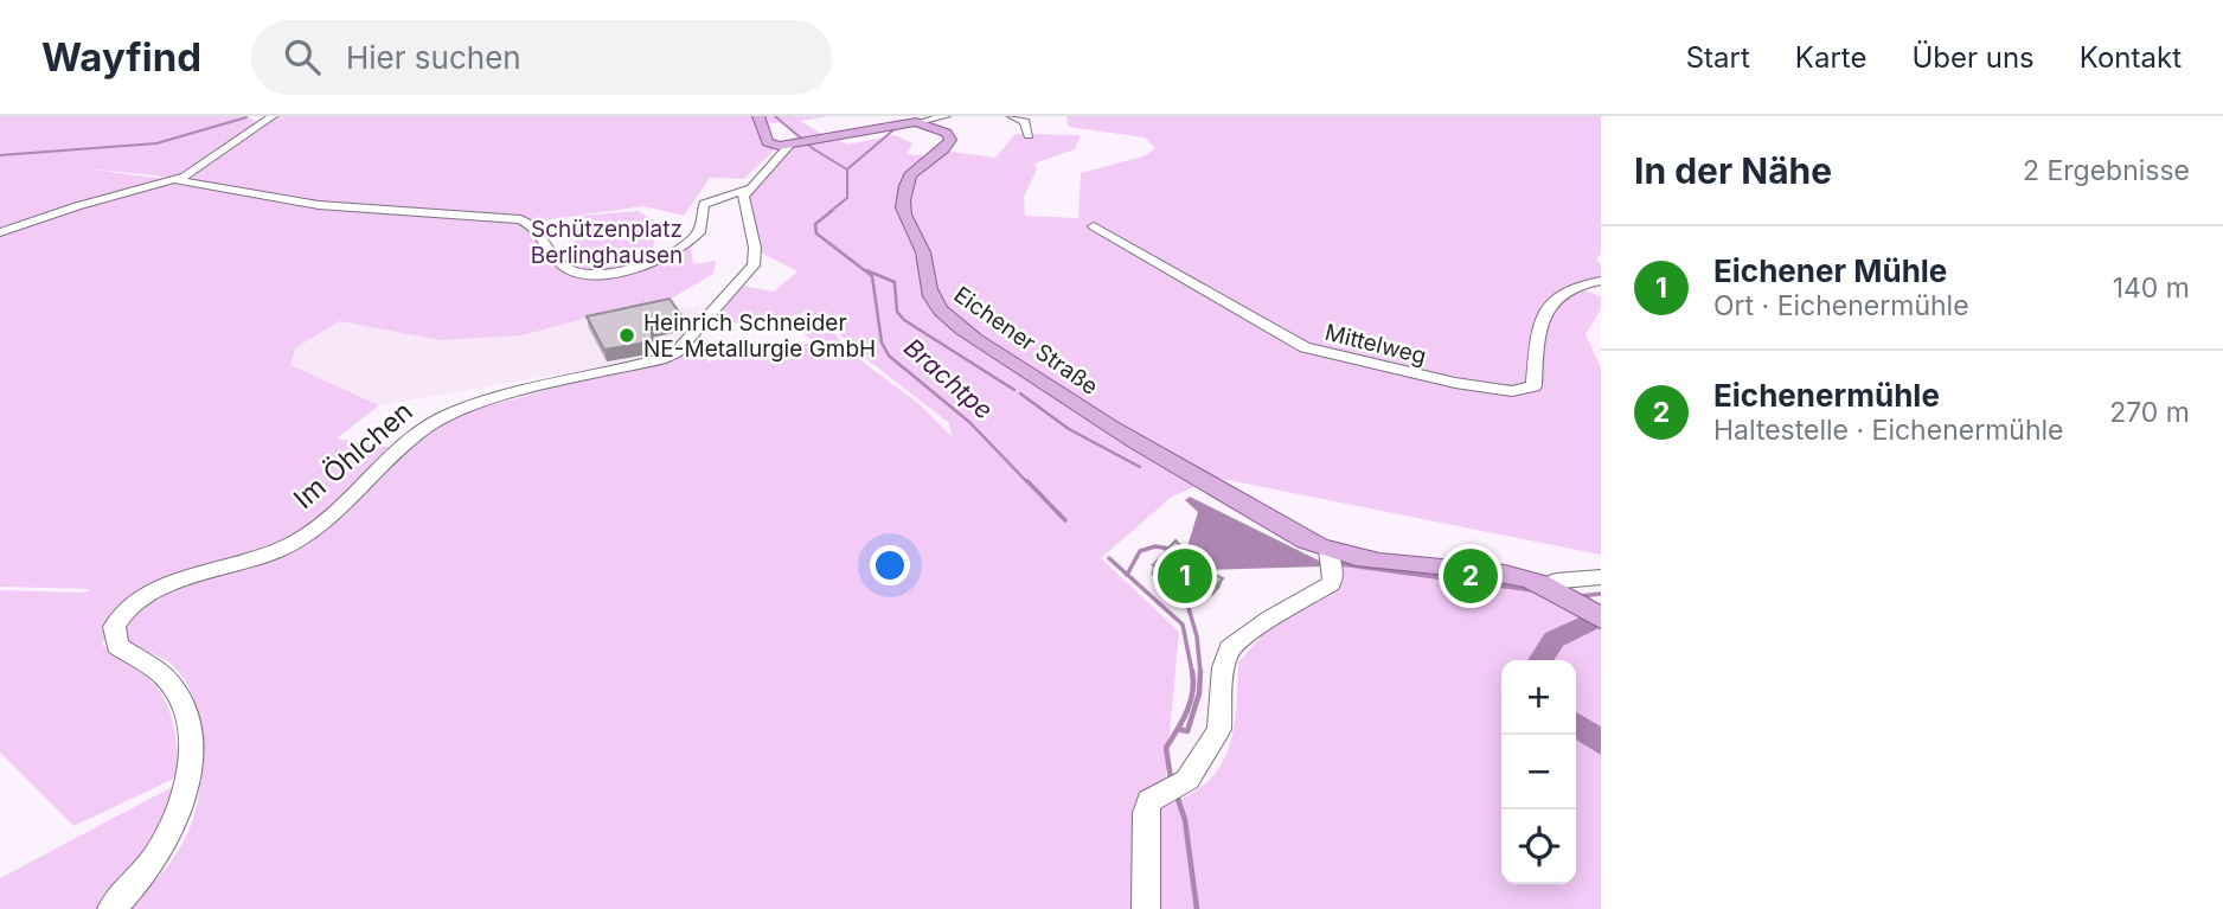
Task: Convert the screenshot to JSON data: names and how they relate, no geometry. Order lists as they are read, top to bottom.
{
  "streets": {
    "main road": ["Eichener Straße"],
    "street": ["Mittelweg", "Im Öhlchen"]
  },
  "water": ["Brachtpe"],
  "parks": ["Schützenplatz Berlinghausen"],
  "places": ["Heinrich Schneider NE-Metallurgie GmbH"],
  "page": {
    "header": "Wayfind",
    "search": "Hier suchen",
    "nav": [
      "Start",
      "Karte",
      "Über uns",
      "Kontakt"
    ],
    "heading": ["In der Nähe", "2 Ergebnisse"],
    "list": [
      {
        "mark": "1",
        "name": "Eichener Mühle",
        "note": "Ort · Eichenermühle",
        "value": "140 m"
      },
      {
        "mark": "2",
        "name": "Eichenermühle",
        "note": "Haltestelle · Eichenermühle",
        "value": "270 m"
      }
    ],
    "pins": ["1", "2"],
    "map_buttons": ["+", "−"]
  }
}
